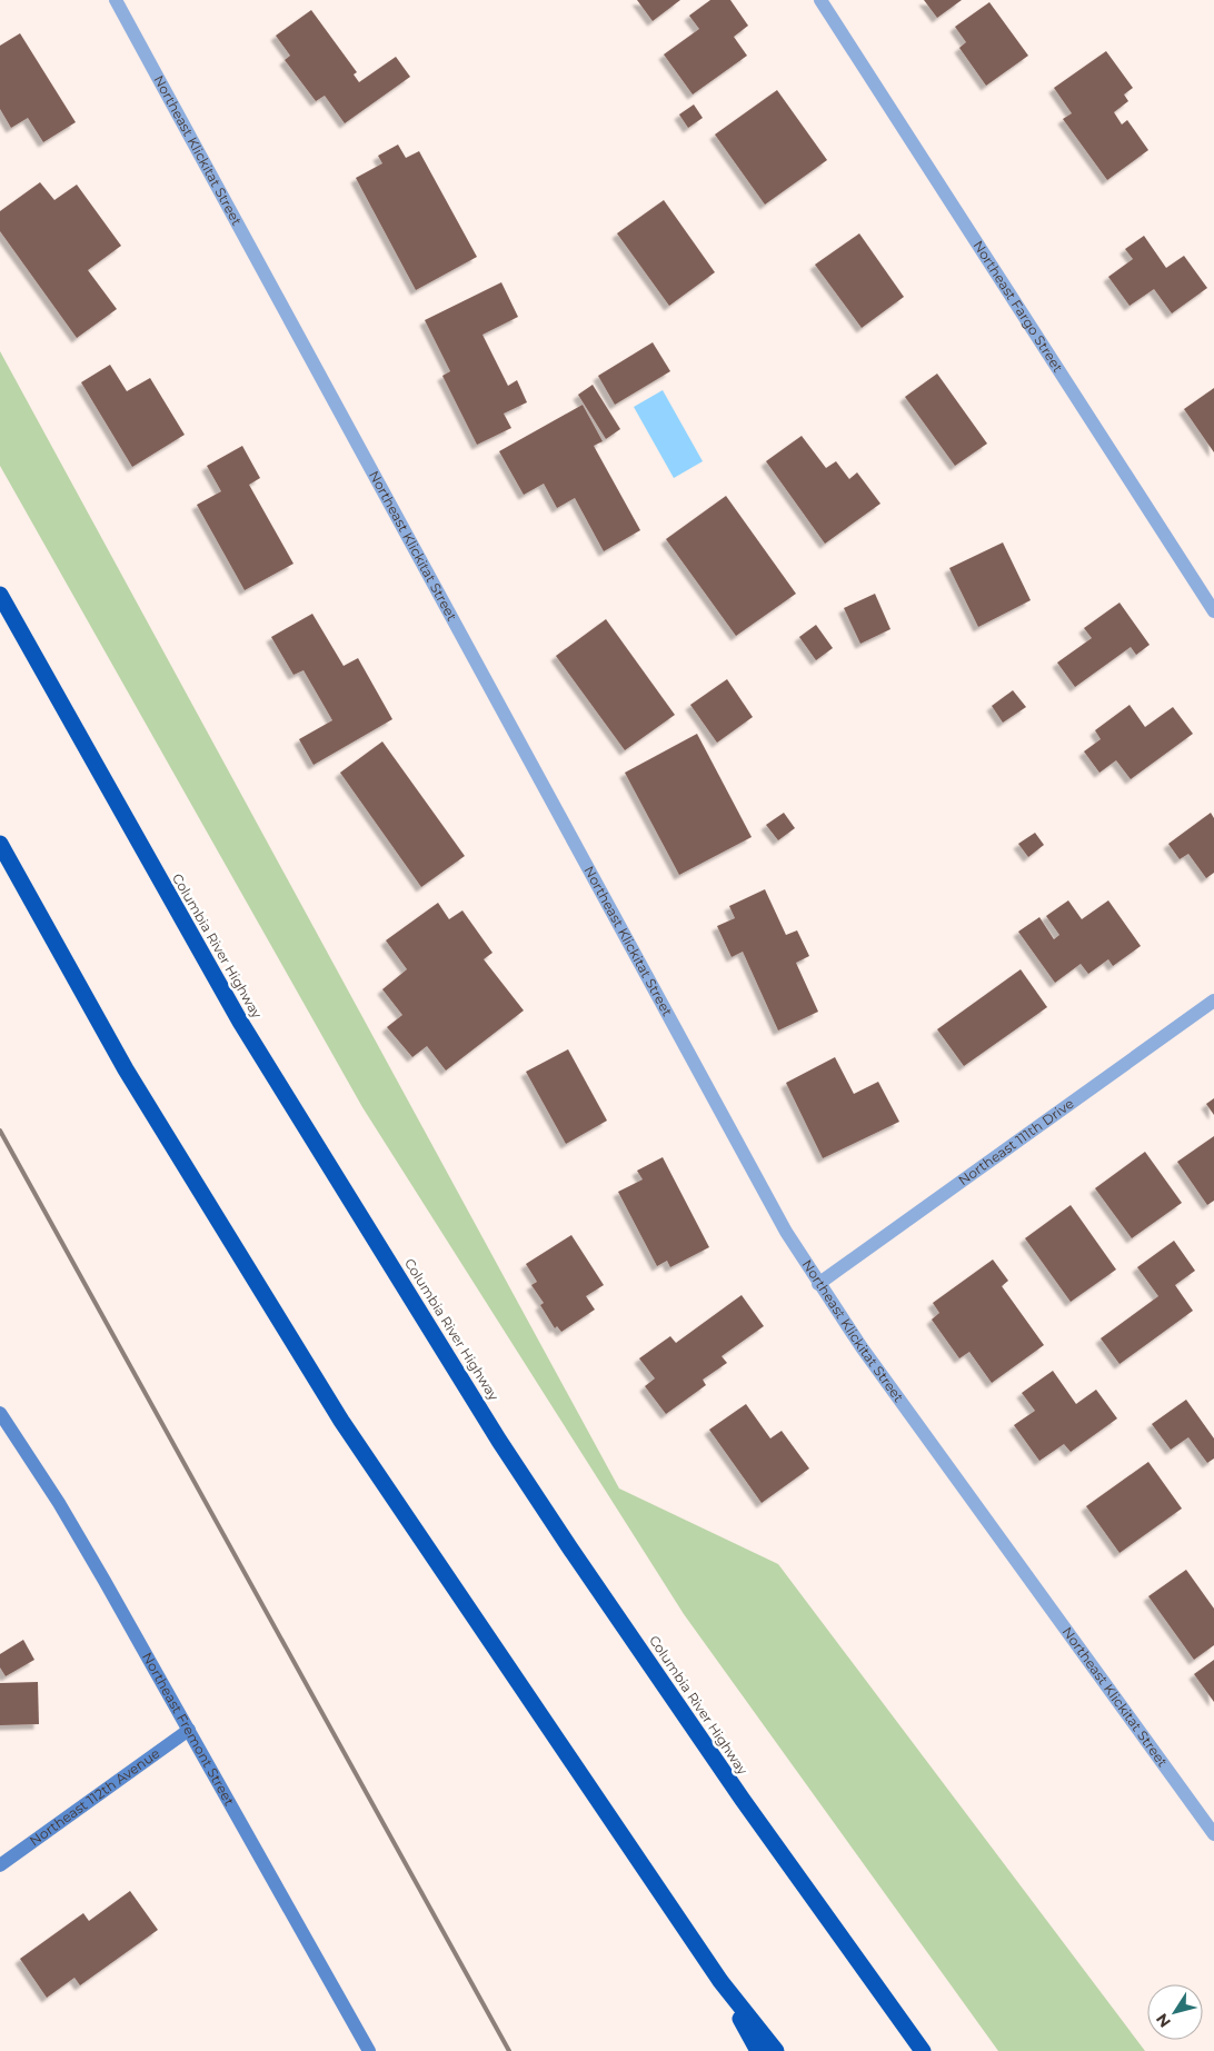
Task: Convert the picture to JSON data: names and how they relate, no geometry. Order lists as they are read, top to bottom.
{
  "streets": {
    "highway": ["Columbia River Highway"],
    "main road": ["Northeast Fremont Street", "Northeast 112th Avenue"],
    "street": ["Northeast Klickitat Street", "Northeast Fargo Street", "Northeast 111th Drive"]
  },
  "crossings": [
    ["Northeast Klickitat Street", "Northeast 111th Drive"],
    ["Northeast Fremont Street", "Northeast 112th Avenue"]
  ],
  "north": "bottom left"
}
